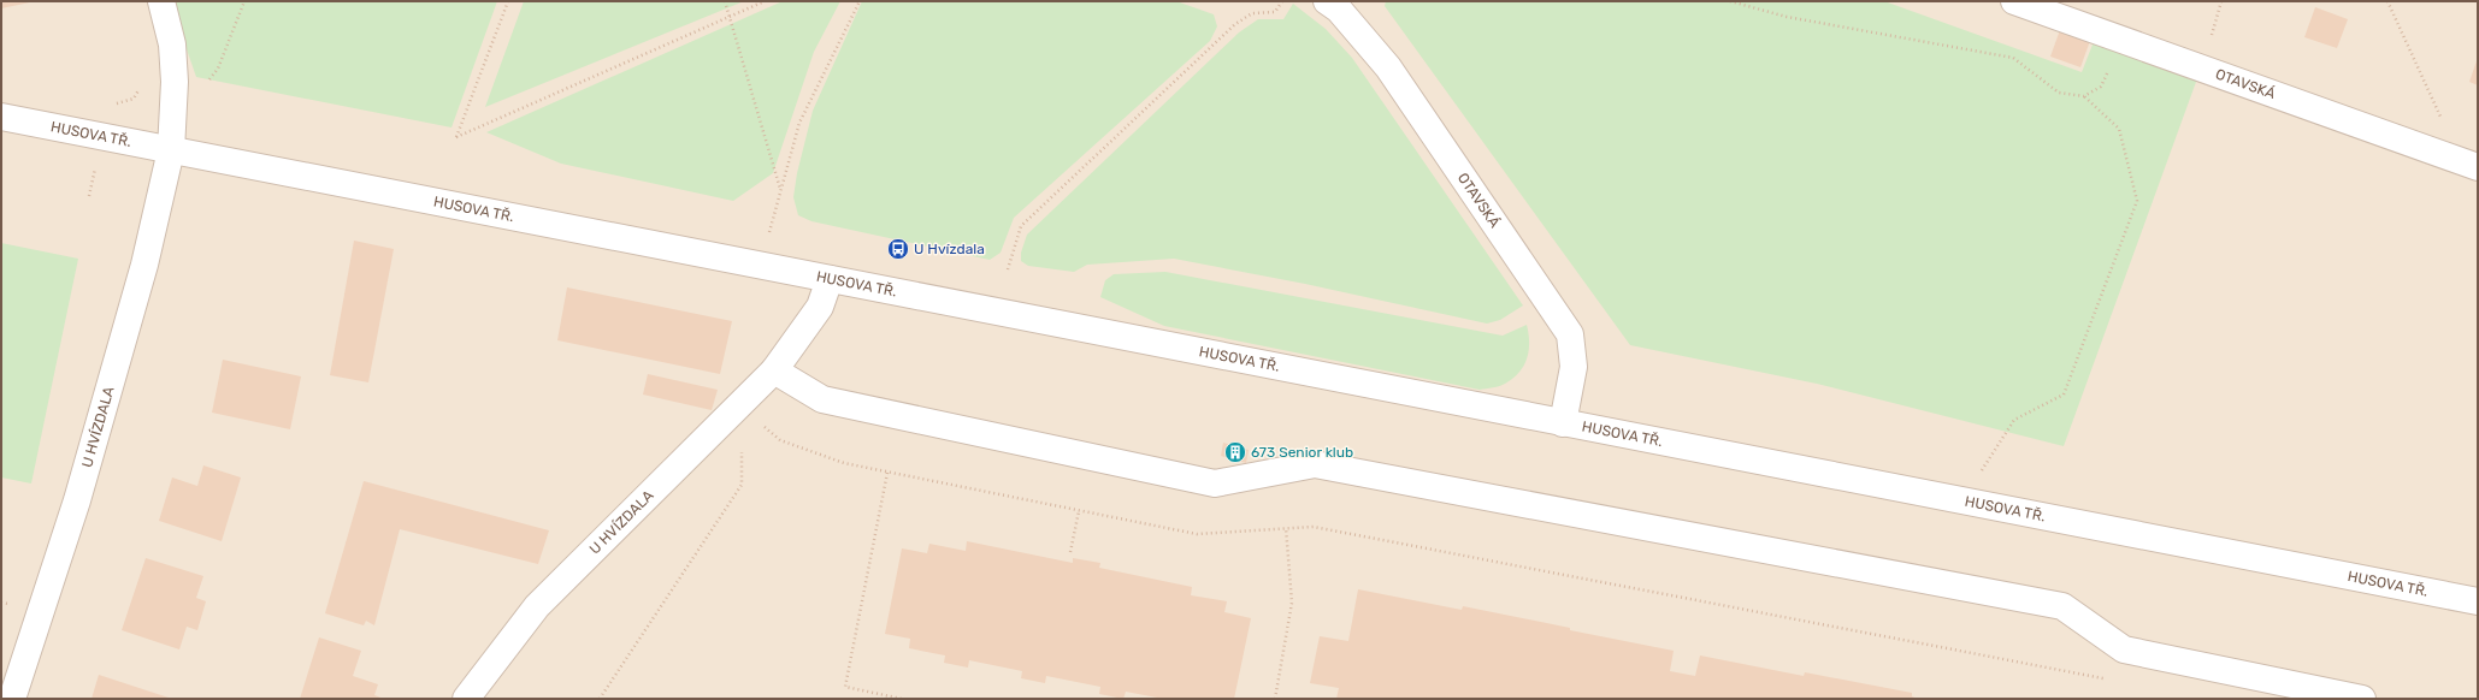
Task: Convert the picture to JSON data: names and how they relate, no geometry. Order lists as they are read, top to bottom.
{
  "streets": {
    "street": ["OTAVSKÁ", "HUSOVA TŘ.", "U HVÍZDALA"]
  },
  "crossings": [
    ["OTAVSKÁ", "HUSOVA TŘ."],
    ["HUSOVA TŘ.", "U HVÍZDALA"]
  ],
  "places": {
    "bus stop": ["U Hvízdala"],
    "building": ["673 Senior klub"]
  }
}
